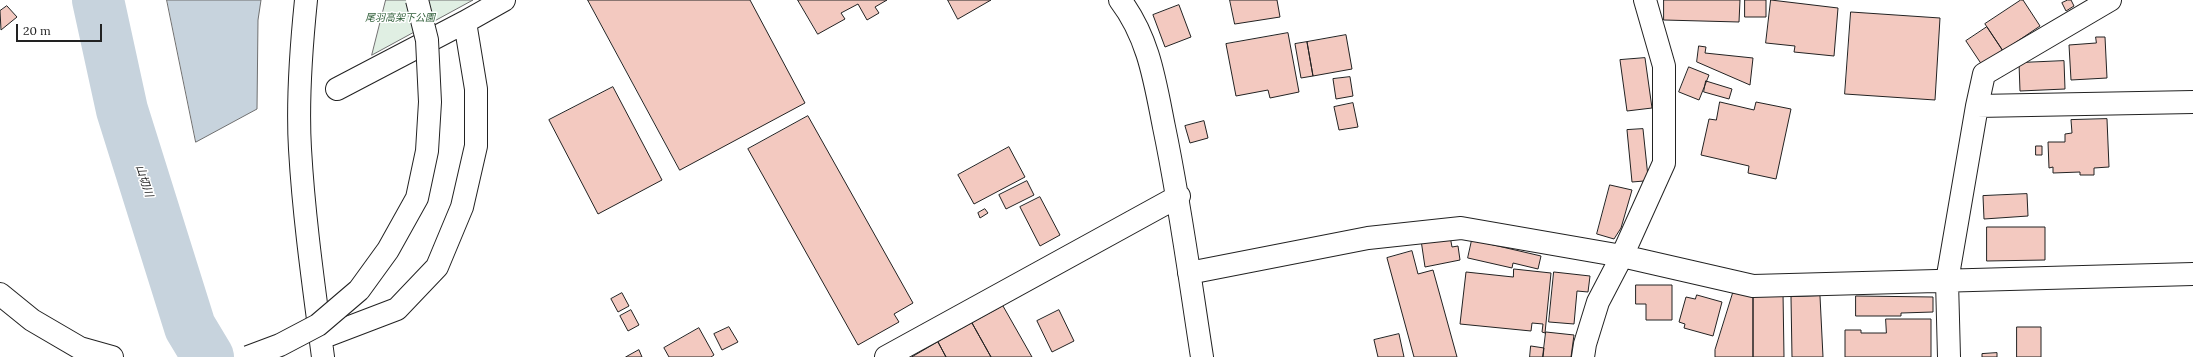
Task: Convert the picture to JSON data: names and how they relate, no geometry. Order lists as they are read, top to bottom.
{
  "water": ["山切川"],
  "parks": ["尾羽高架下公園"],
  "scale_bar": "20 m"
}
